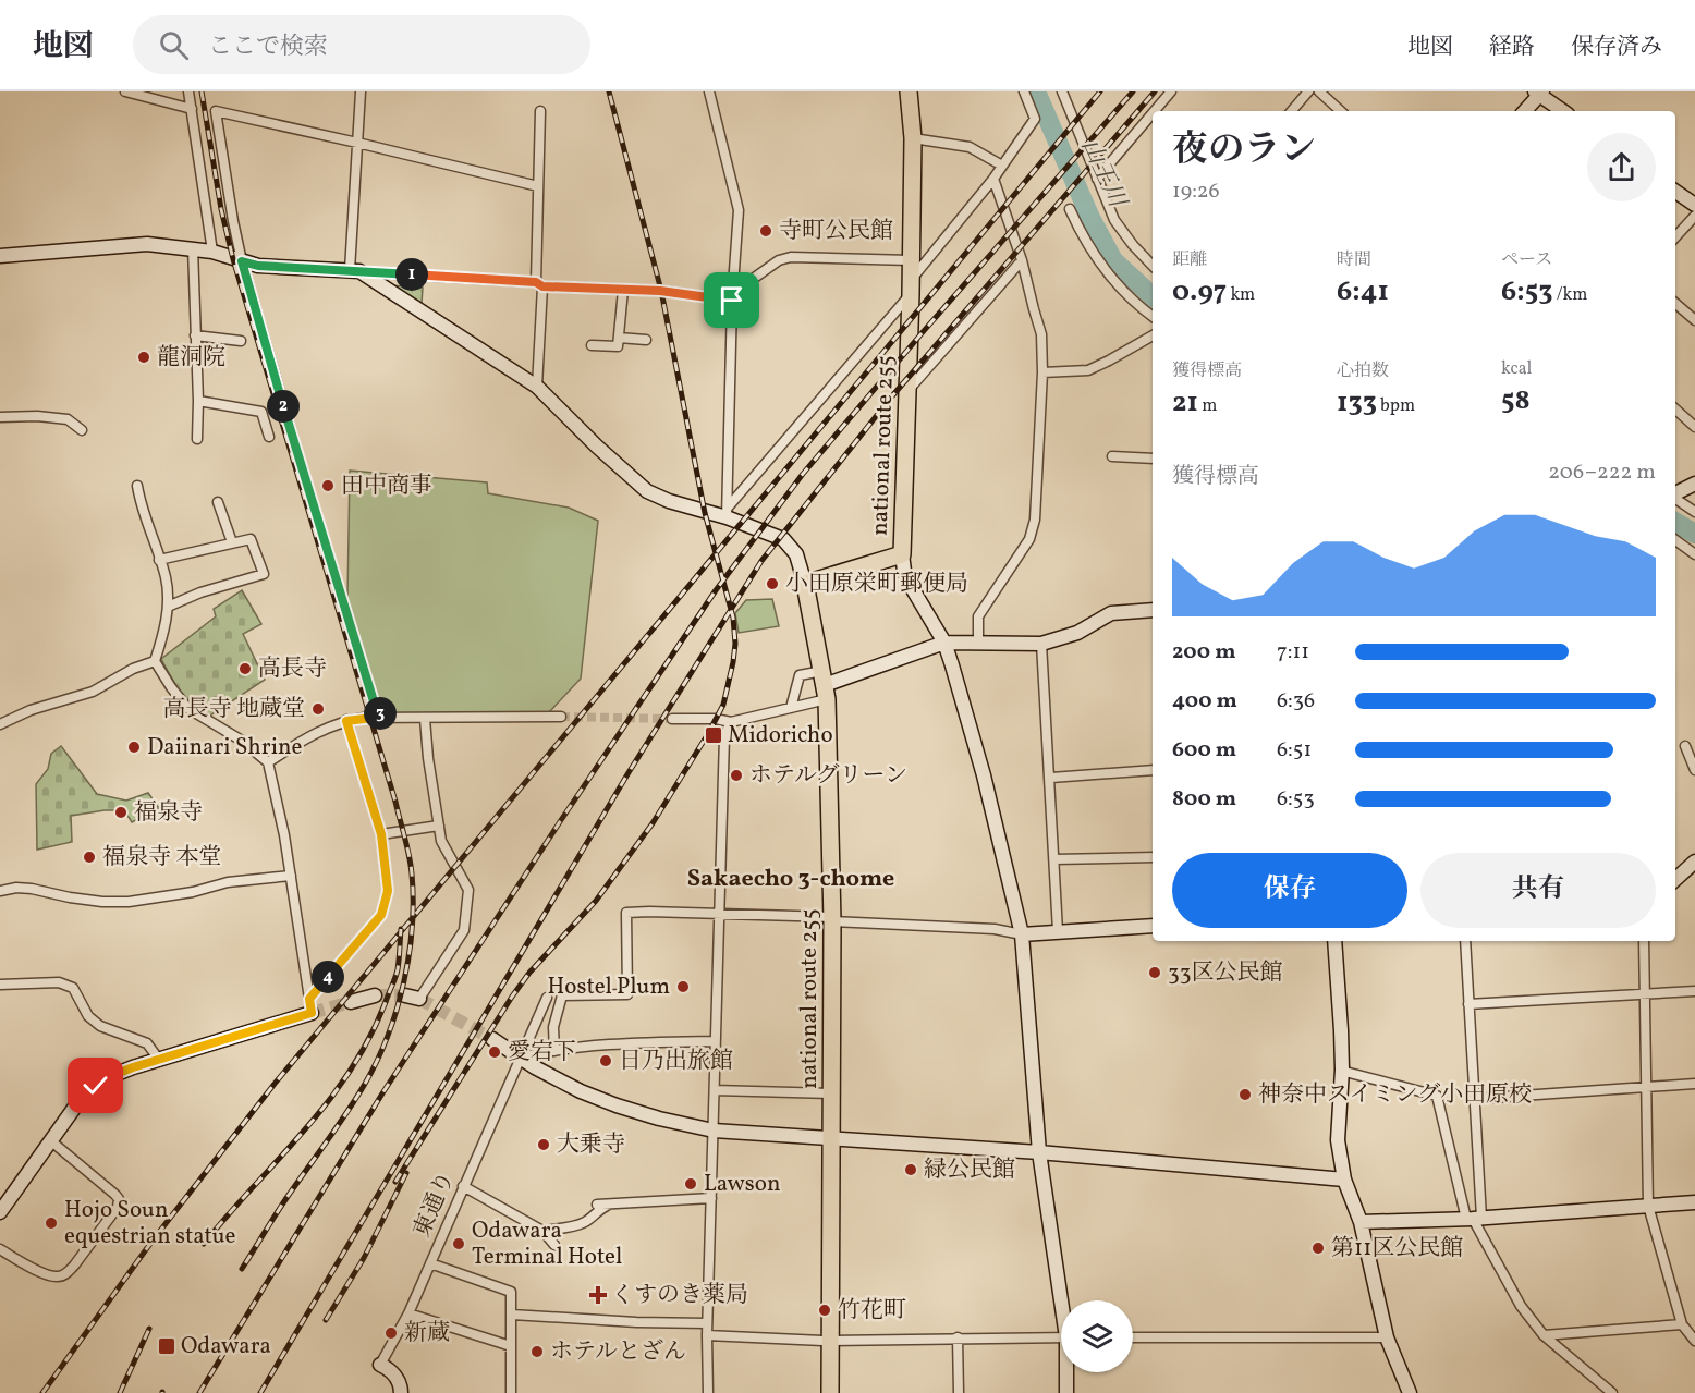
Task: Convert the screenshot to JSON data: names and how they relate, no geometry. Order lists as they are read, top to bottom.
{
  "streets": {
    "highway": ["national route 255"],
    "street": ["東通り"]
  },
  "districts": ["Sakaecho 3-chome"],
  "water": ["山王川"],
  "places": {
    "other": [
      "寺町公民館",
      "龍洞院",
      "田中商事",
      "小田原栄町郵便局",
      "高長寺",
      "高長寺 地蔵堂",
      "Daiinari Shrine",
      "ホテルグリーン",
      "福泉寺",
      "福泉寺 本堂",
      "33区公民館",
      "Hostel Plum",
      "愛宕下",
      "日乃出旅館",
      "神奈中スイミング小田原校",
      "大乗寺",
      "緑公民館",
      "Lawson",
      "Hojo Soun equestrian statue",
      "Odawara Terminal Hotel",
      "第11区公民館",
      "竹花町",
      "新蔵",
      "ホテルとざん"
    ],
    "transit": ["Midoricho", "Odawara"],
    "health": ["くすのき薬局"]
  },
  "page": {
    "header": "地図",
    "search": "ここで検索",
    "nav": ["地図", "経路", "保存済み"],
    "heading": ["夜のラン", "19:26"],
    "stats": [
      ["距離", "0.97 km"],
      ["時間", "6:41"],
      ["ペース", "6:53 /km"],
      ["獲得標高", "21 m"],
      ["心拍数", "133 bpm"],
      ["kcal", "58"]
    ],
    "pins": [
      "1",
      "2",
      "3",
      "4"
    ],
    "chart": ["獲得標高", "206–222 m"],
    "list": [
      {
        "name": "200 m",
        "note": "7:11"
      },
      {
        "name": "400 m",
        "note": "6:36"
      },
      {
        "name": "600 m",
        "note": "6:51"
      },
      {
        "name": "800 m",
        "note": "6:53"
      }
    ],
    "buttons": ["保存", "共有"]
  }
}
